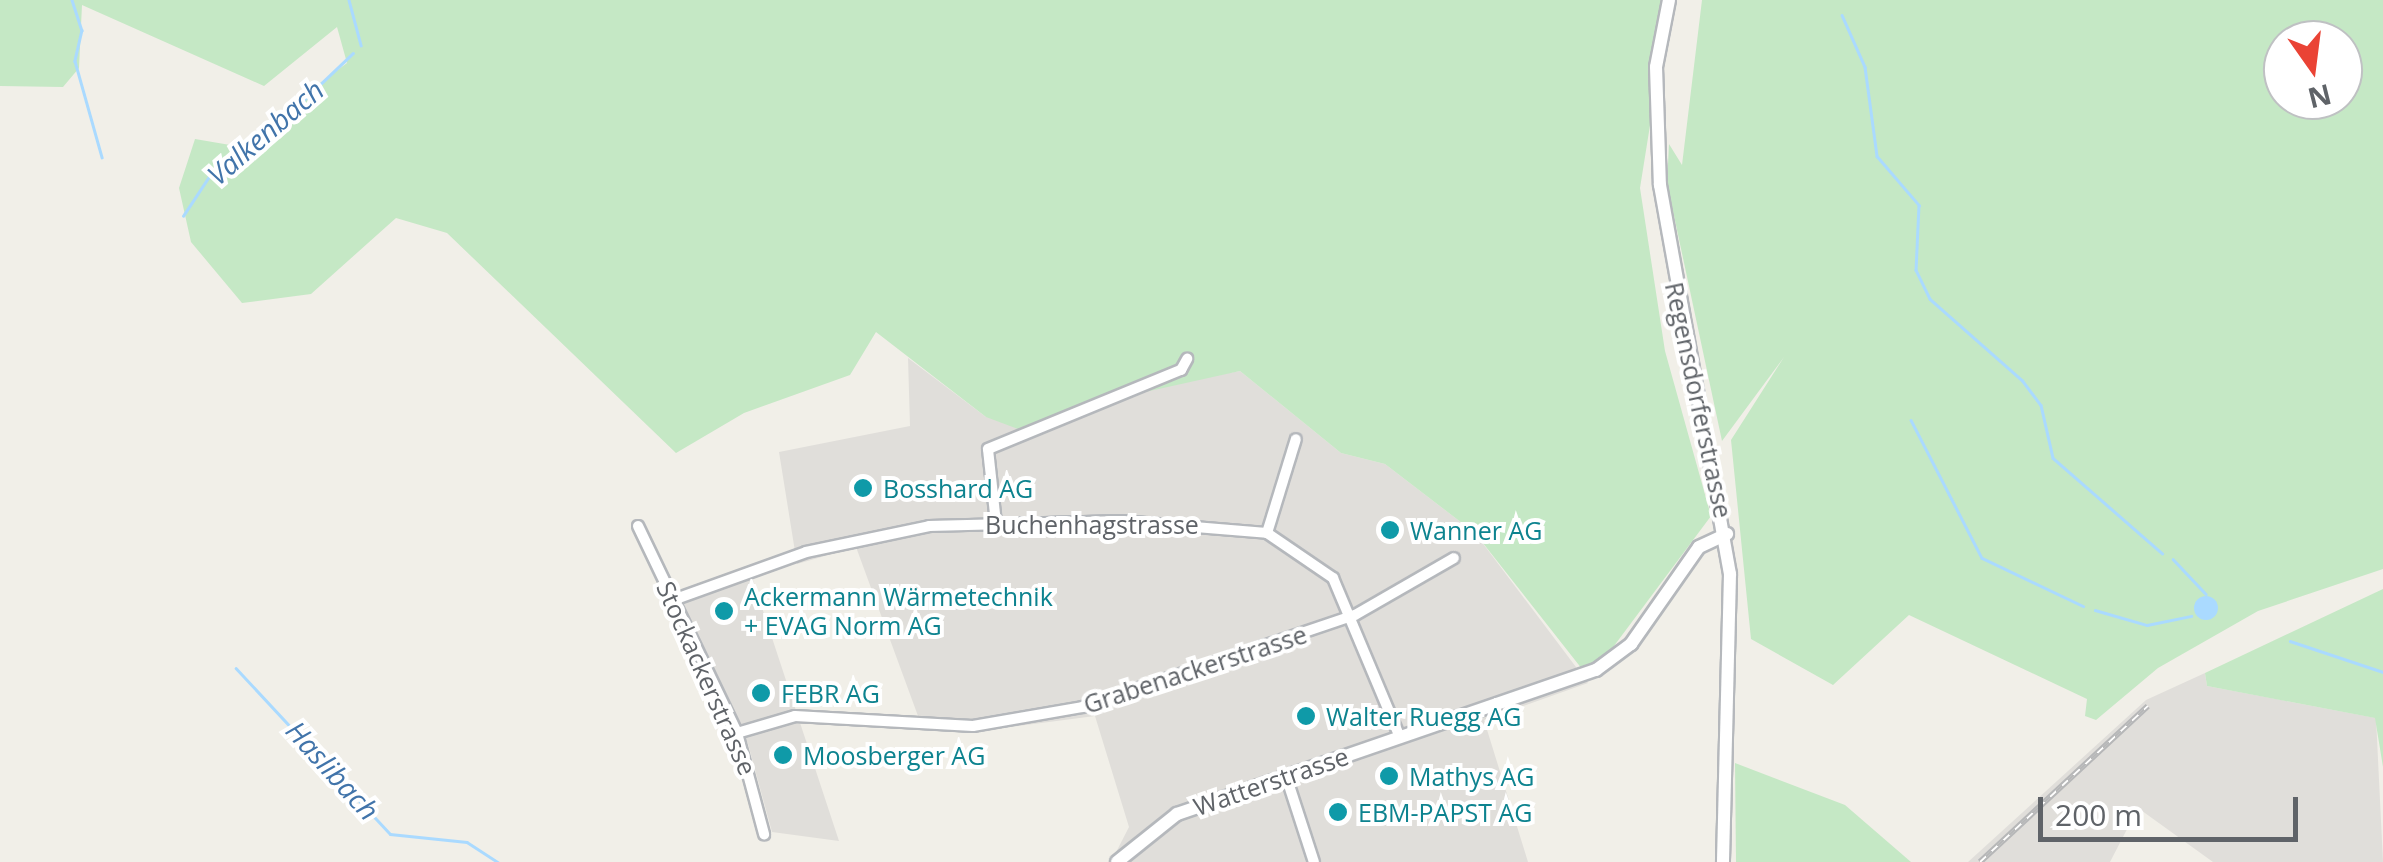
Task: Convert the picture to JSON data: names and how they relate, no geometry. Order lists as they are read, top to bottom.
{
  "streets": {
    "street": [
      "Regensdorferstrasse",
      "Buchenhagstrasse",
      "Grabenackerstrasse",
      "Stockackerstrasse",
      "Watterstrasse"
    ]
  },
  "crossings": [
    ["Regensdorferstrasse", "Watterstrasse"],
    ["Buchenhagstrasse", "Stockackerstrasse"],
    ["Grabenackerstrasse", "Stockackerstrasse"]
  ],
  "water": ["Valkenbach", "Haslibach"],
  "places": [
    "Bosshard AG",
    "Wanner AG",
    "Ackermann Wärmetechnik + EVAG Norm AG",
    "FEBR AG",
    "Walter Ruegg AG",
    "Moosberger AG",
    "Mathys AG",
    "EBM-PAPST AG"
  ],
  "scale_bar": "200 m",
  "north": "bottom"
}
